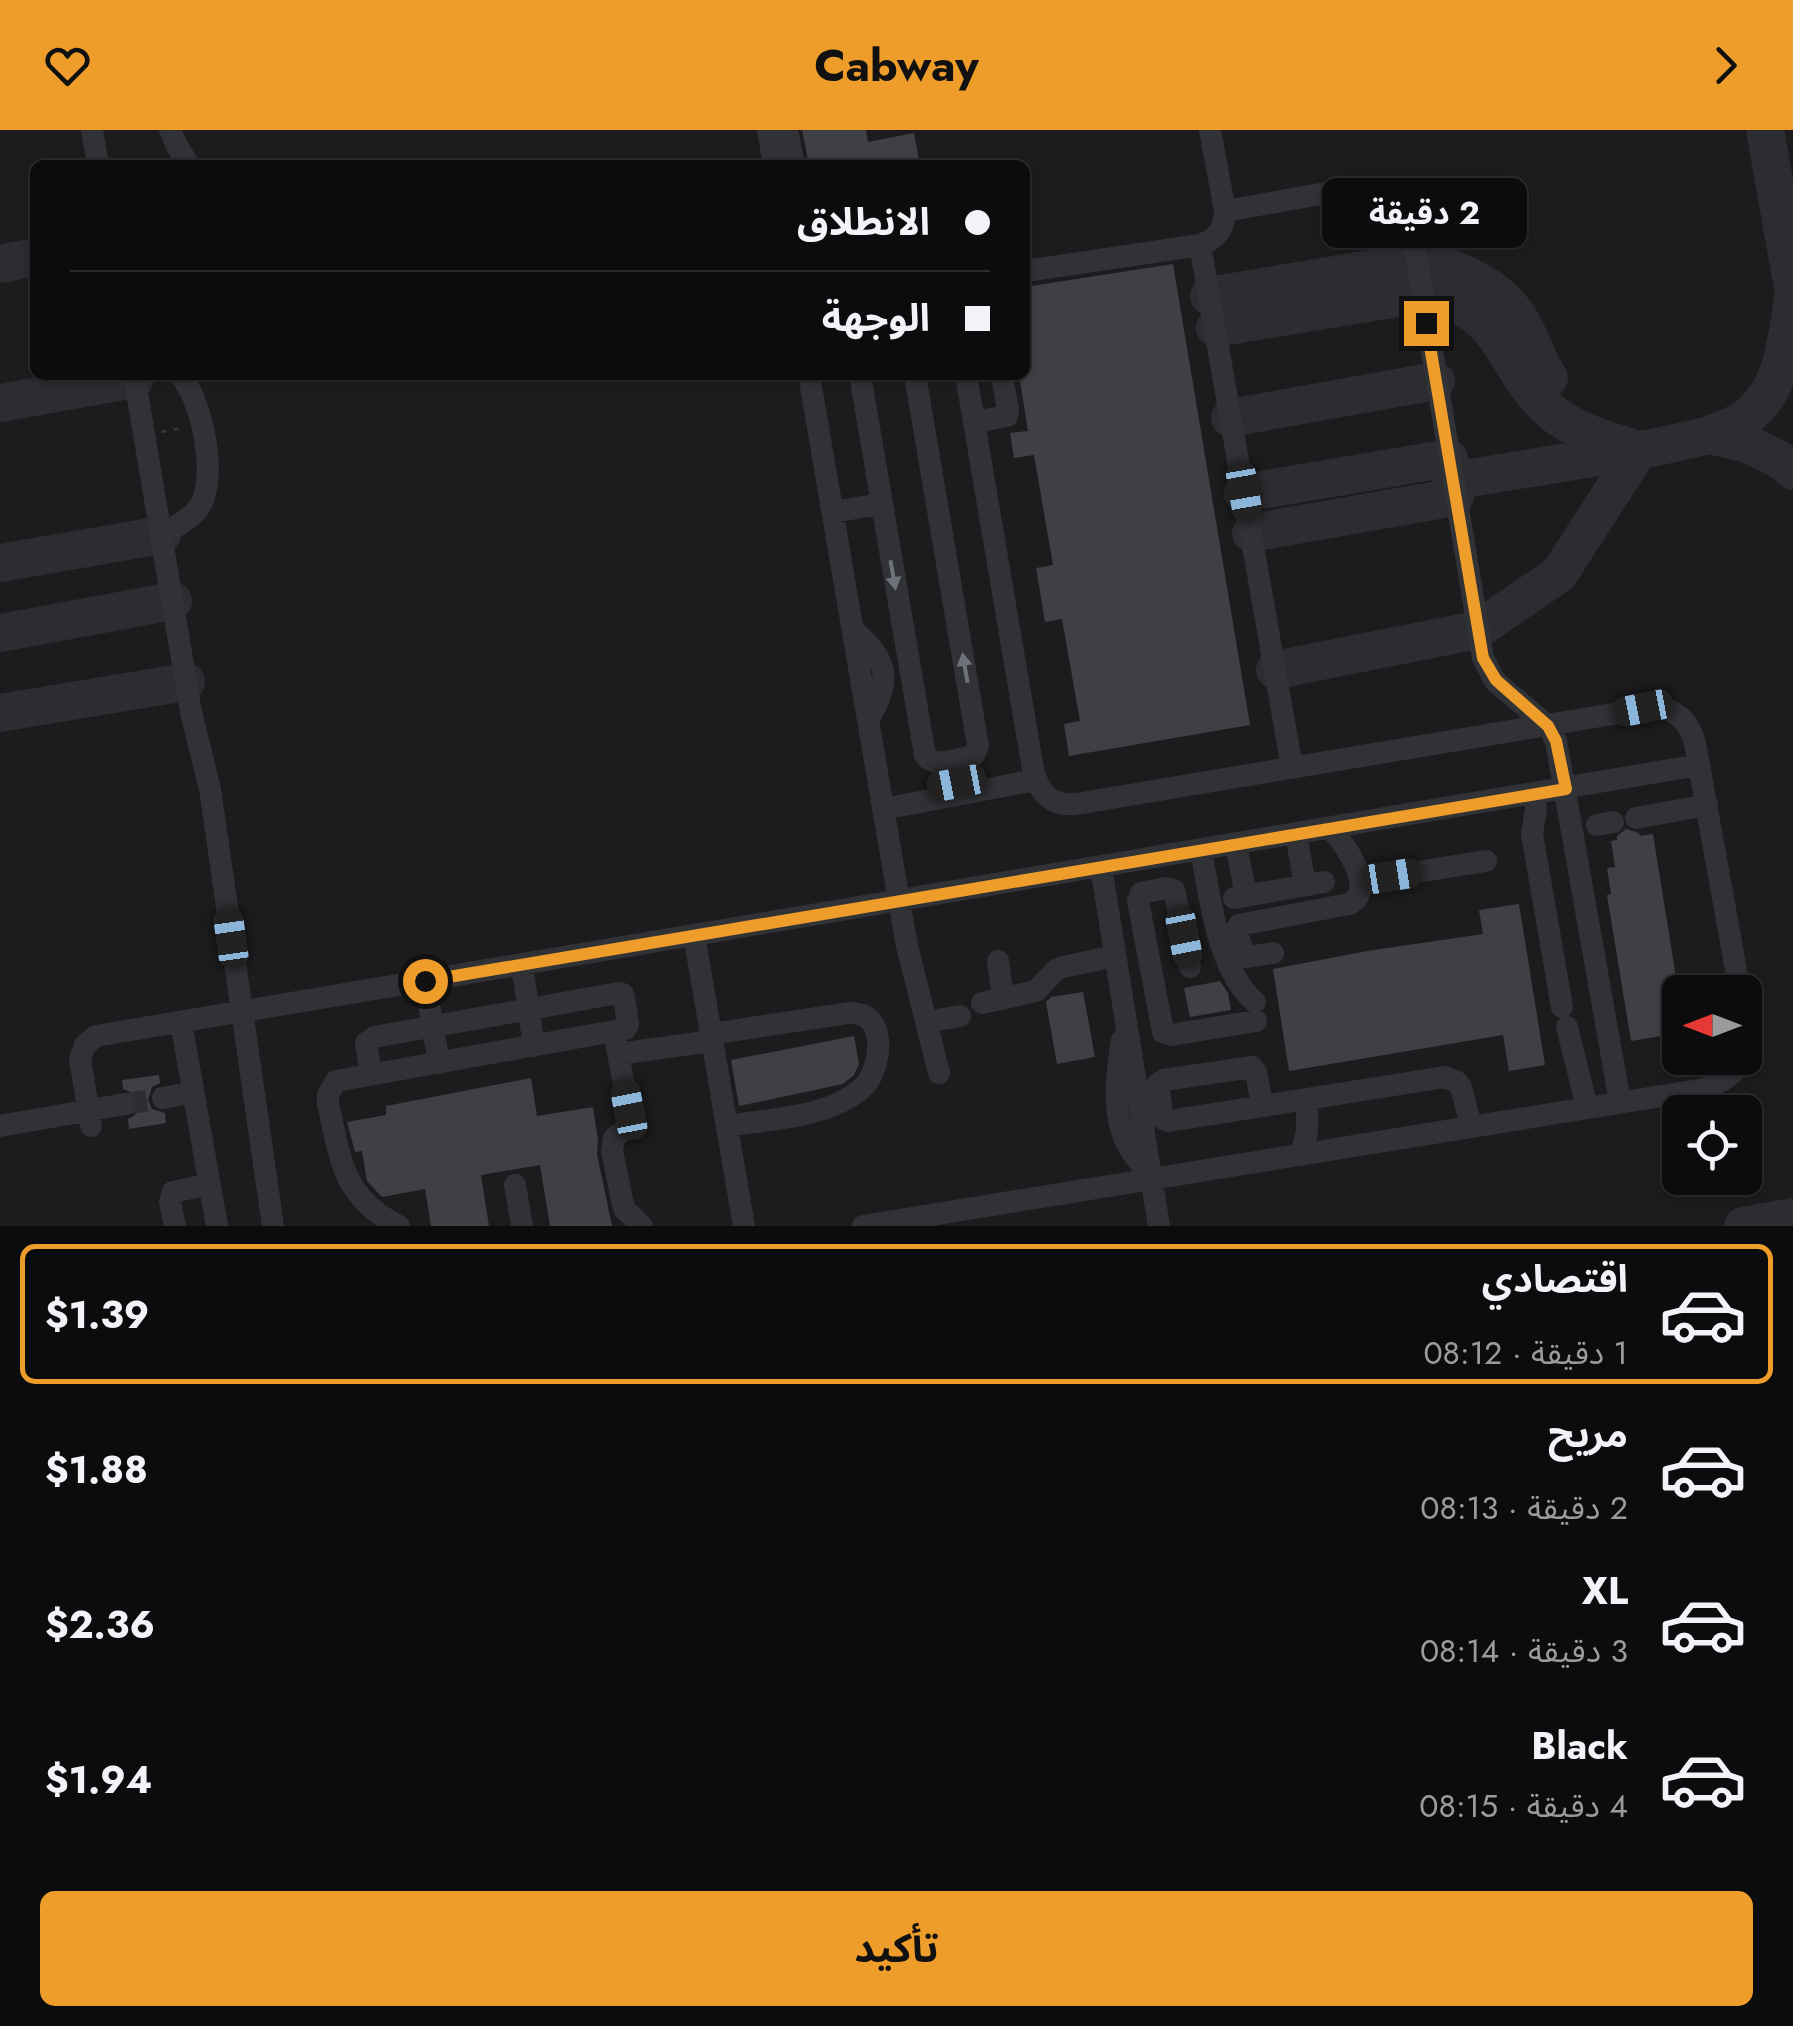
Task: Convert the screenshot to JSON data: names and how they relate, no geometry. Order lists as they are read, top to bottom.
{
  "north": "left",
  "page": {
    "header": "Cabway",
    "banner": ["الانطلاق", "الوجهة"],
    "bubble": "2 دقيقة",
    "list": [
      {
        "name": "اقتصادي",
        "note": "1 دقيقة · 08:12",
        "value": "$1.39"
      },
      {
        "name": "مريح",
        "note": "2 دقيقة · 08:13",
        "value": "$1.88"
      },
      {
        "name": "XL",
        "note": "3 دقيقة · 08:14",
        "value": "$2.36"
      },
      {
        "name": "Black",
        "note": "4 دقيقة · 08:15",
        "value": "$1.94"
      }
    ],
    "buttons": "تأكيد"
  }
}
